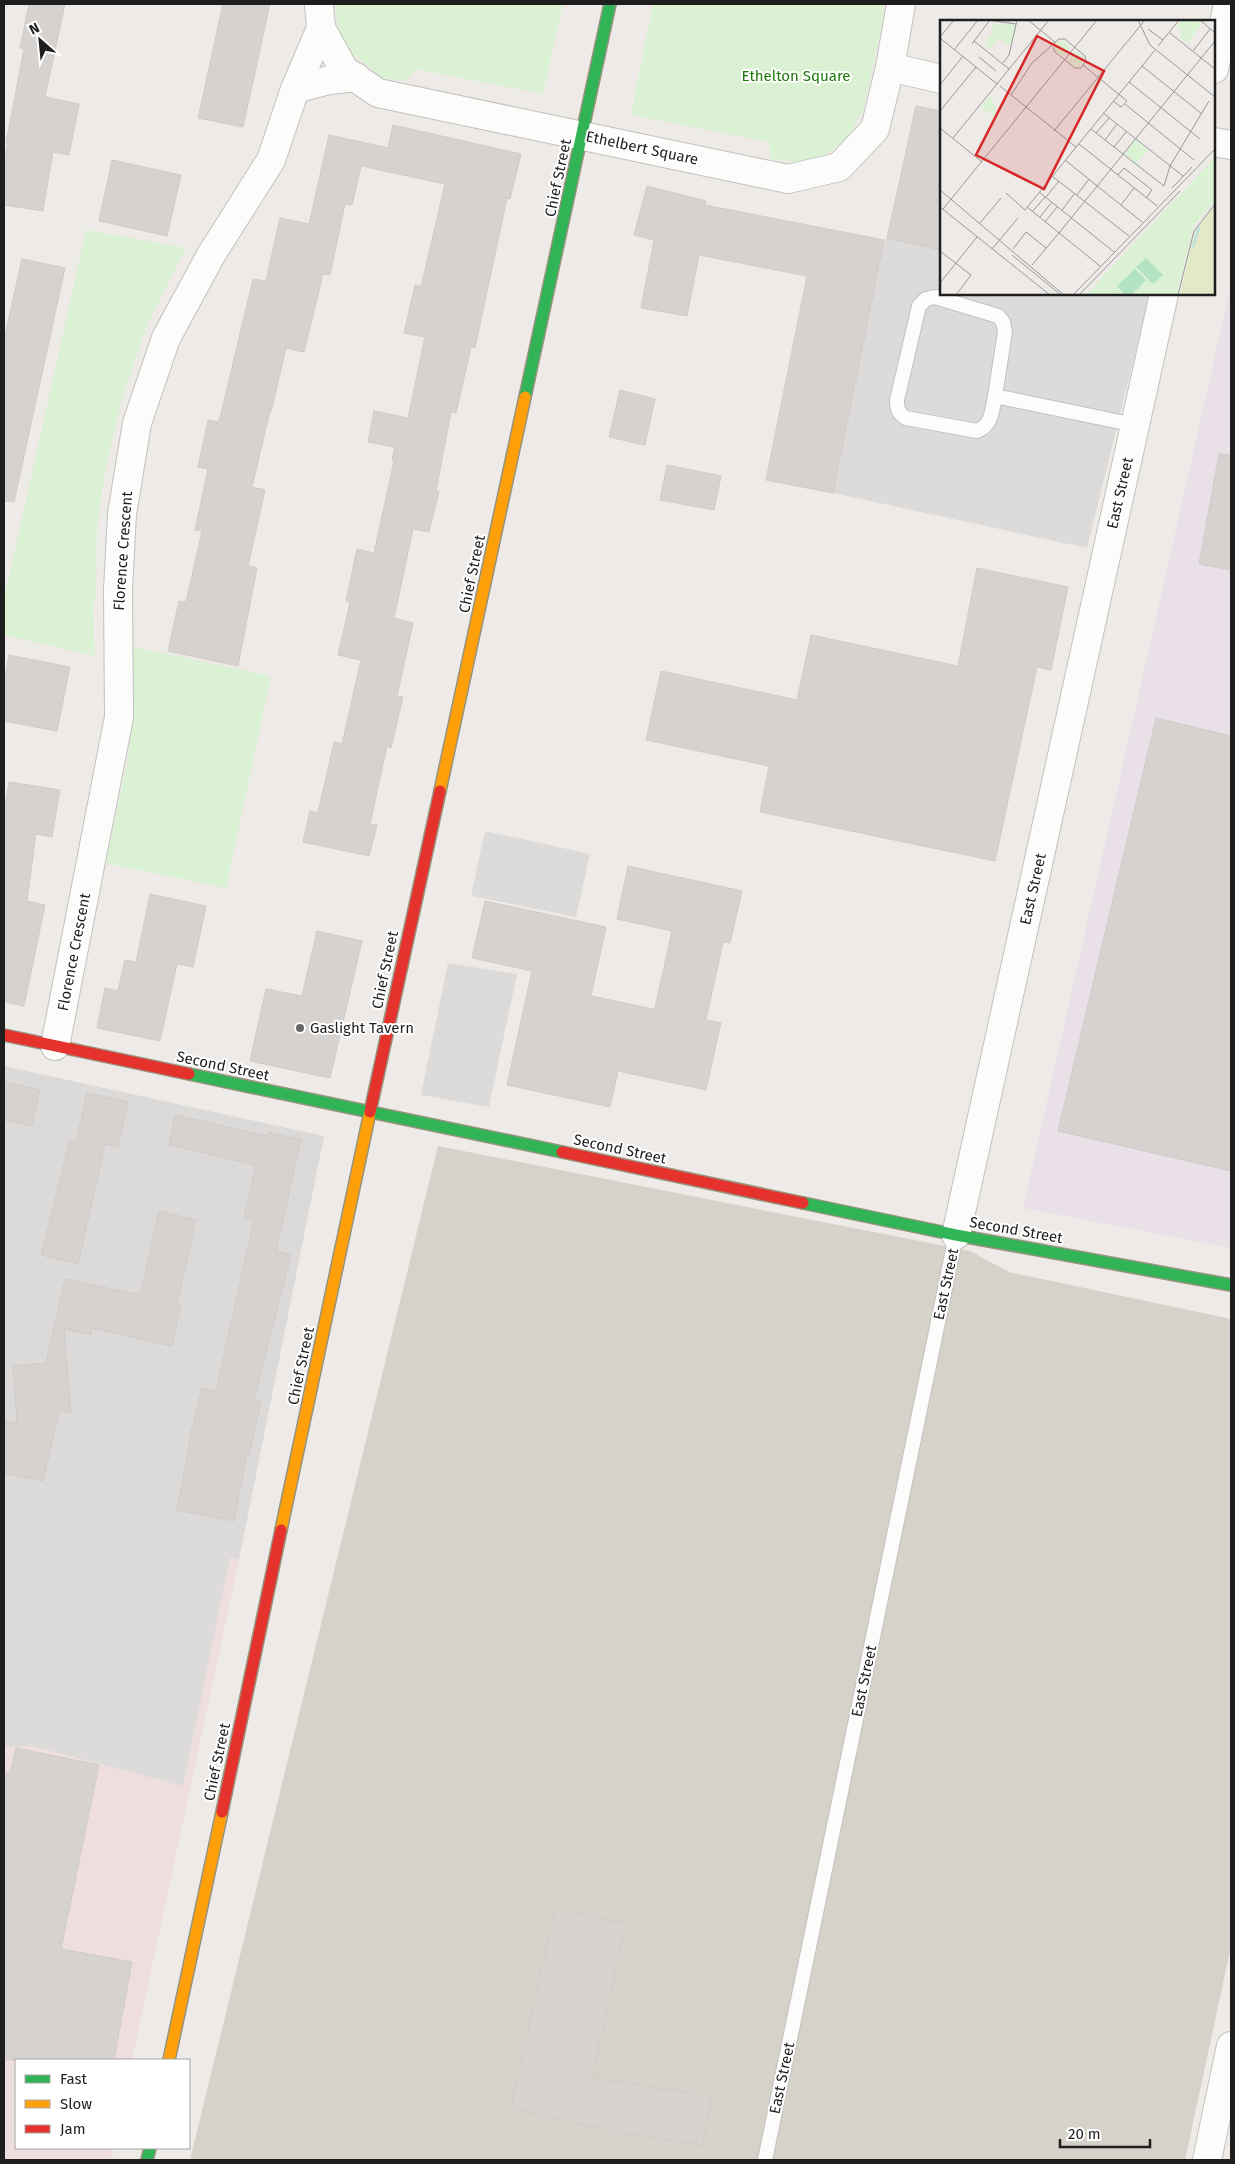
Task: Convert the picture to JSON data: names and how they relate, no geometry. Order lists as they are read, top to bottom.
{
  "streets": {
    "street": [
      "Ethelbert Square",
      "Chief Street",
      "East Street",
      "Florence Crescent",
      "Second Street"
    ]
  },
  "crossings": [
    ["Ethelbert Square", "Chief Street"],
    ["Ethelbert Square", "Florence Crescent"],
    ["Chief Street", "Second Street"],
    ["East Street", "Second Street"],
    ["Florence Crescent", "Second Street"]
  ],
  "parks": ["Ethelton Square"],
  "places": ["Gaslight Tavern"],
  "legend": ["Fast", "Slow", "Jam"],
  "scale_bar": "20 m",
  "north": "top left"
}
